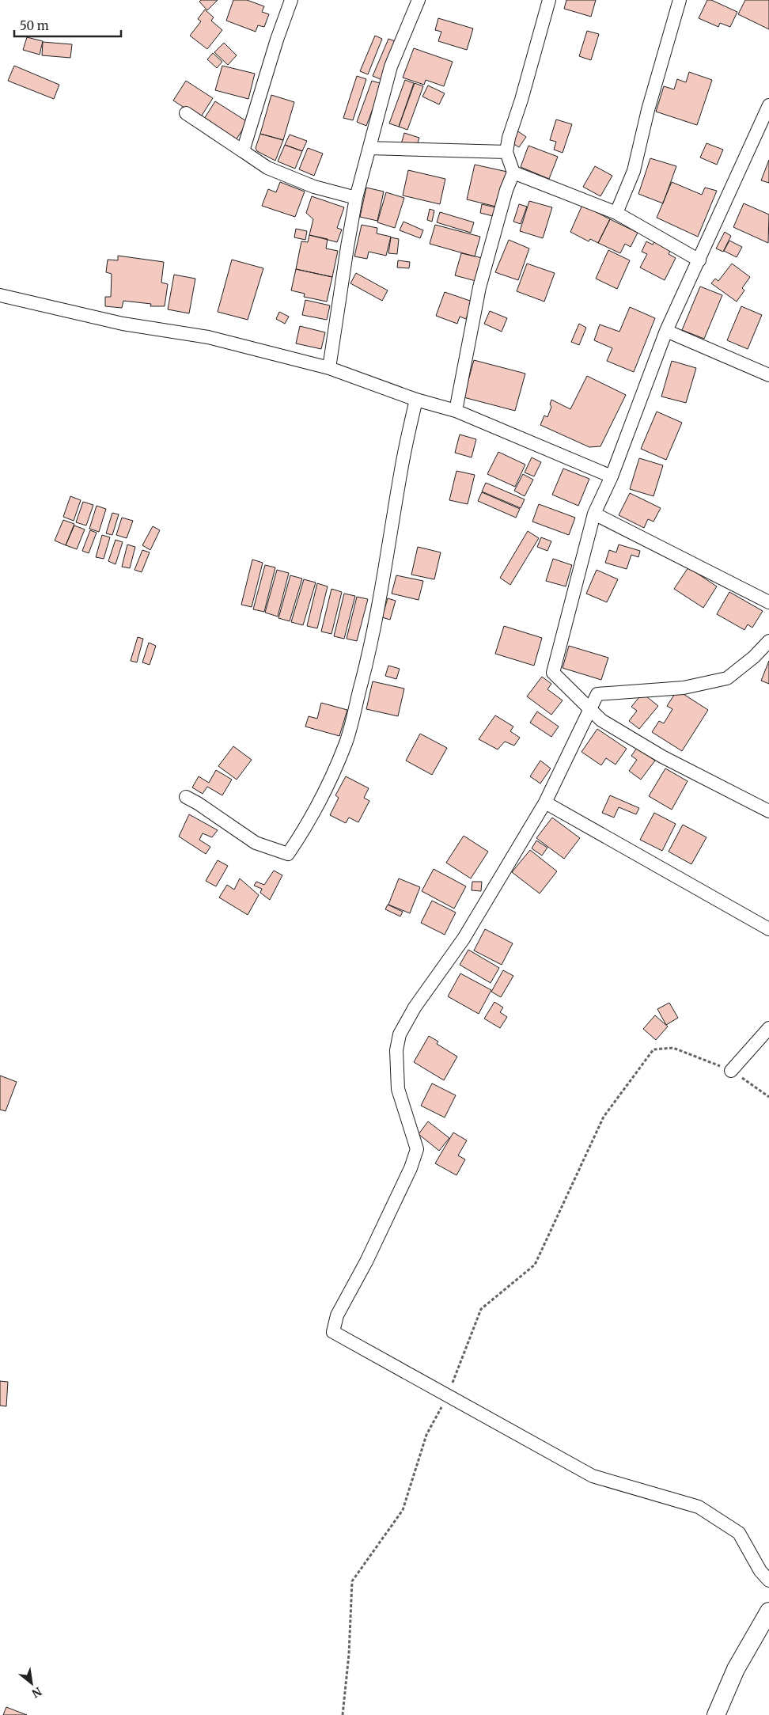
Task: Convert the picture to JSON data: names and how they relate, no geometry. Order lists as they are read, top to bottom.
{
  "scale_bar": "50 m",
  "north": "bottom right"
}
